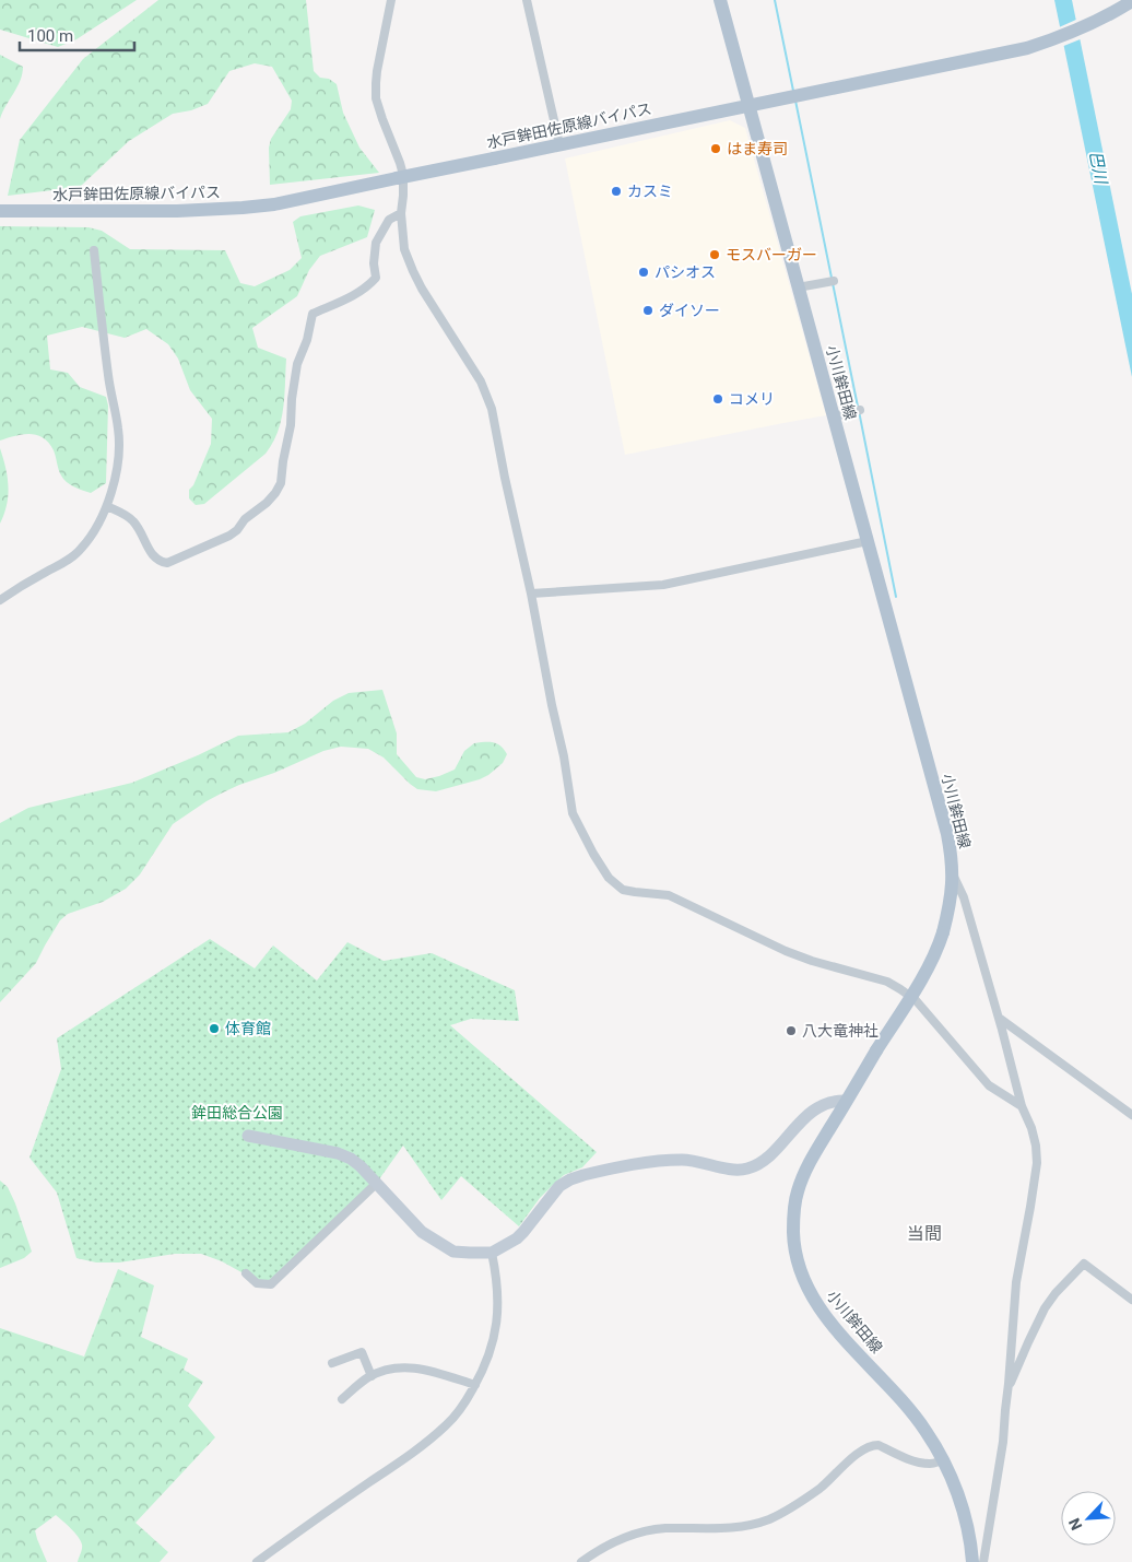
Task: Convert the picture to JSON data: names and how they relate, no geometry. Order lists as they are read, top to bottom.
{
  "streets": {
    "main road": ["水戸鉾田佐原線バイパス", "小川鉾田線"]
  },
  "crossings": [
    ["水戸鉾田佐原線バイパス", "小川鉾田線"]
  ],
  "districts": ["当間"],
  "water": ["巴川"],
  "parks": ["鉾田総合公園"],
  "places": [
    "はま寿司",
    "カスミ",
    "モスバーガー",
    "パシオス",
    "ダイソー",
    "コメリ",
    "体育館",
    "八大竜神社"
  ],
  "scale_bar": "100 m",
  "north": "bottom left"
}
